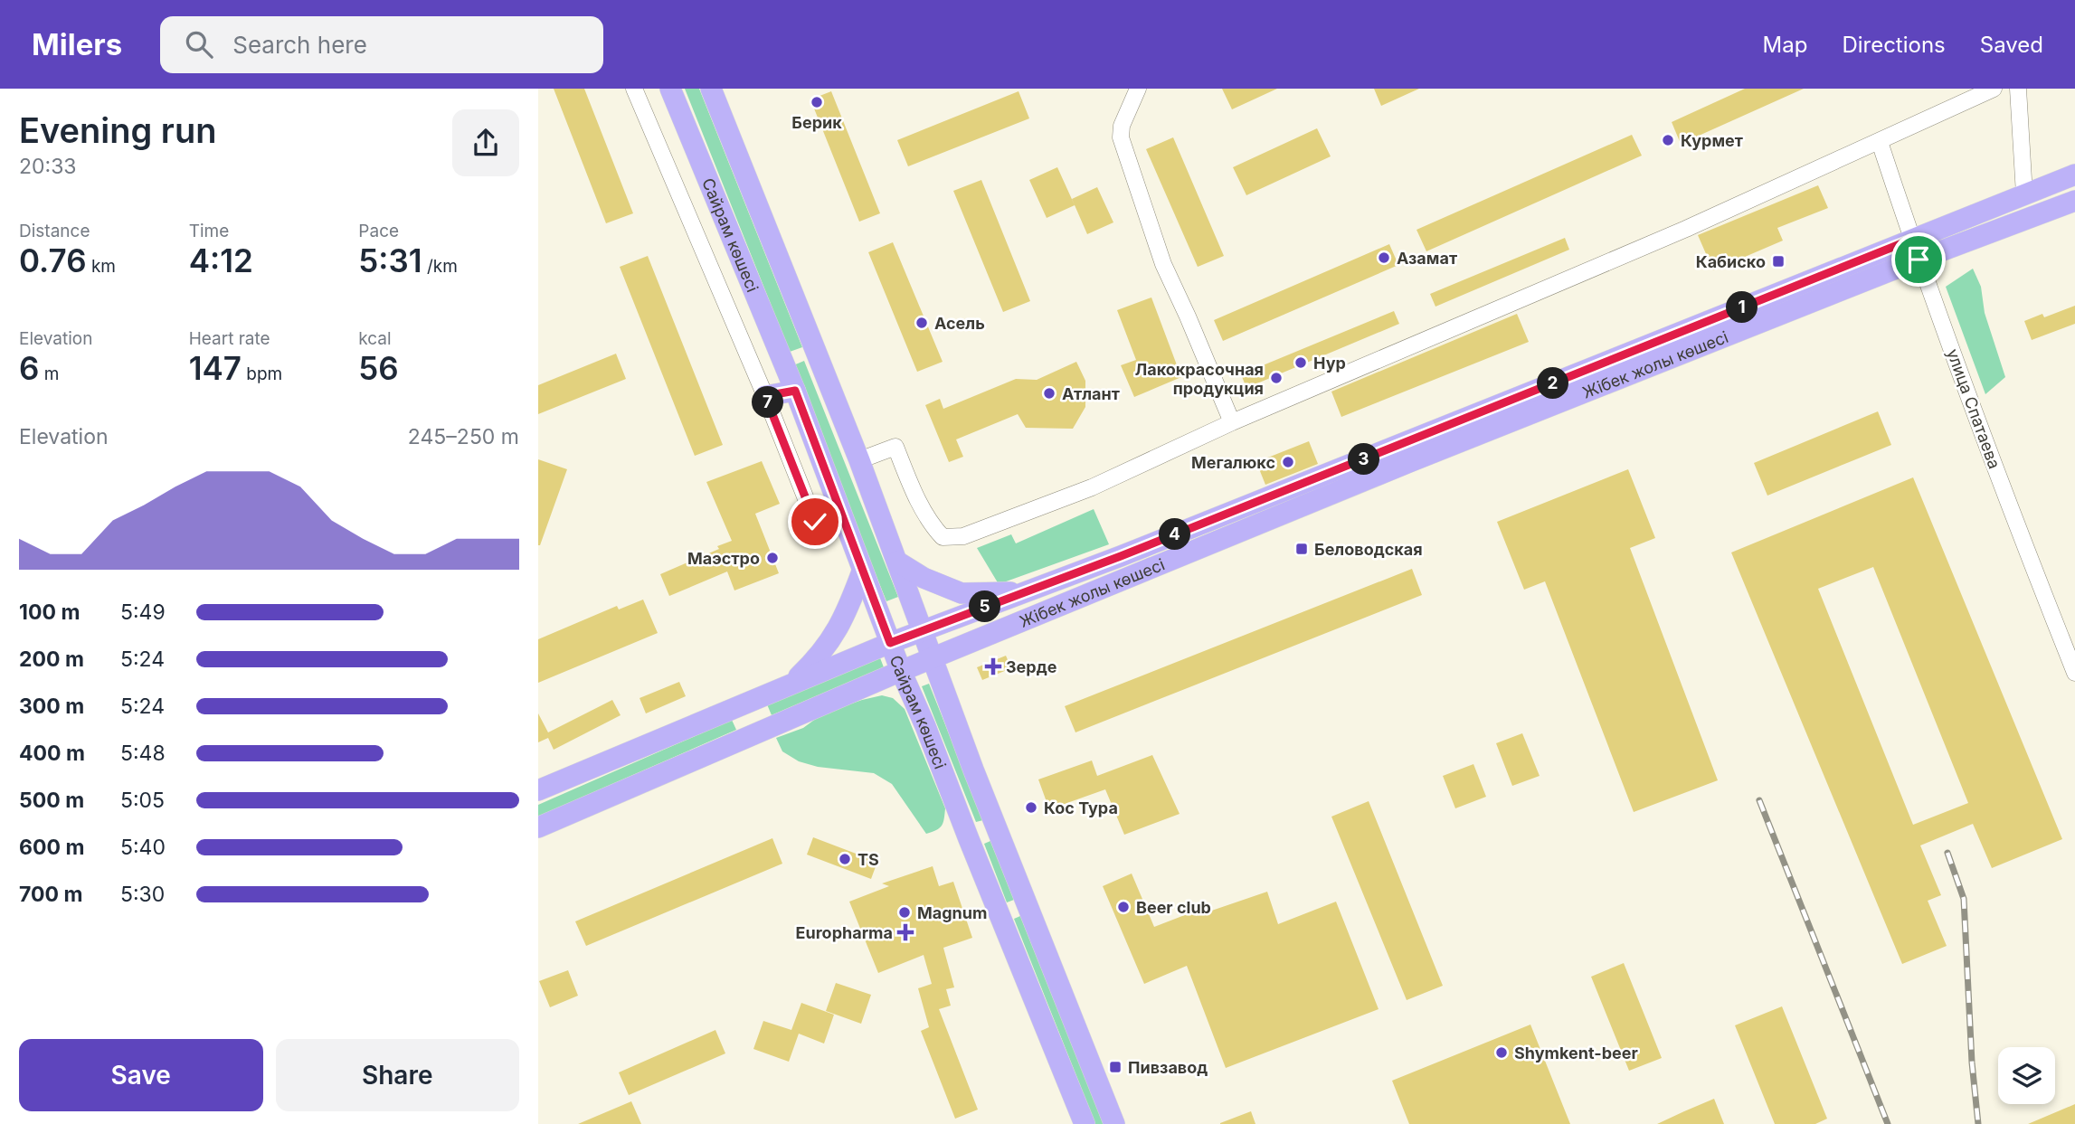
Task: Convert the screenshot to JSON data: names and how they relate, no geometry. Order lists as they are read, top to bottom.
{
  "streets": {
    "main road": ["Сайрам көшесі", "Жібек жолы көшесі"],
    "street": ["улица Спатаева"]
  },
  "crossings": [
    ["Сайрам көшесі", "Жібек жолы көшесі"],
    ["Жібек жолы көшесі", "улица Спатаева"]
  ],
  "places": {
    "other": [
      "Берик",
      "Курмет",
      "Азамат",
      "Асель",
      "Нур",
      "Лакокрасочная продукция",
      "Атлант",
      "Мегалюкс",
      "Маэстро",
      "Кос Тура",
      "TS",
      "Beer club",
      "Magnum",
      "Shymkent-beer"
    ],
    "transit": ["Кабиско", "Беловодская", "Пивзавод"],
    "health": ["Зерде", "Europharma"]
  },
  "page": {
    "header": "Milers",
    "search": "Search here",
    "nav": ["Map", "Directions", "Saved"],
    "heading": ["Evening run", "20:33"],
    "stats": [
      ["Distance", "0.76 km"],
      ["Time", "4:12"],
      ["Pace", "5:31 /km"],
      ["Elevation", "6 m"],
      ["Heart rate", "147 bpm"],
      ["kcal", "56"]
    ],
    "pins": [
      "1",
      "2",
      "7",
      "3",
      "4",
      "5"
    ],
    "chart": ["Elevation", "245–250 m"],
    "list": [
      {
        "name": "100 m",
        "note": "5:49"
      },
      {
        "name": "200 m",
        "note": "5:24"
      },
      {
        "name": "300 m",
        "note": "5:24"
      },
      {
        "name": "400 m",
        "note": "5:48"
      },
      {
        "name": "500 m",
        "note": "5:05"
      },
      {
        "name": "600 m",
        "note": "5:40"
      },
      {
        "name": "700 m",
        "note": "5:30"
      }
    ],
    "buttons": ["Save", "Share"]
  }
}
